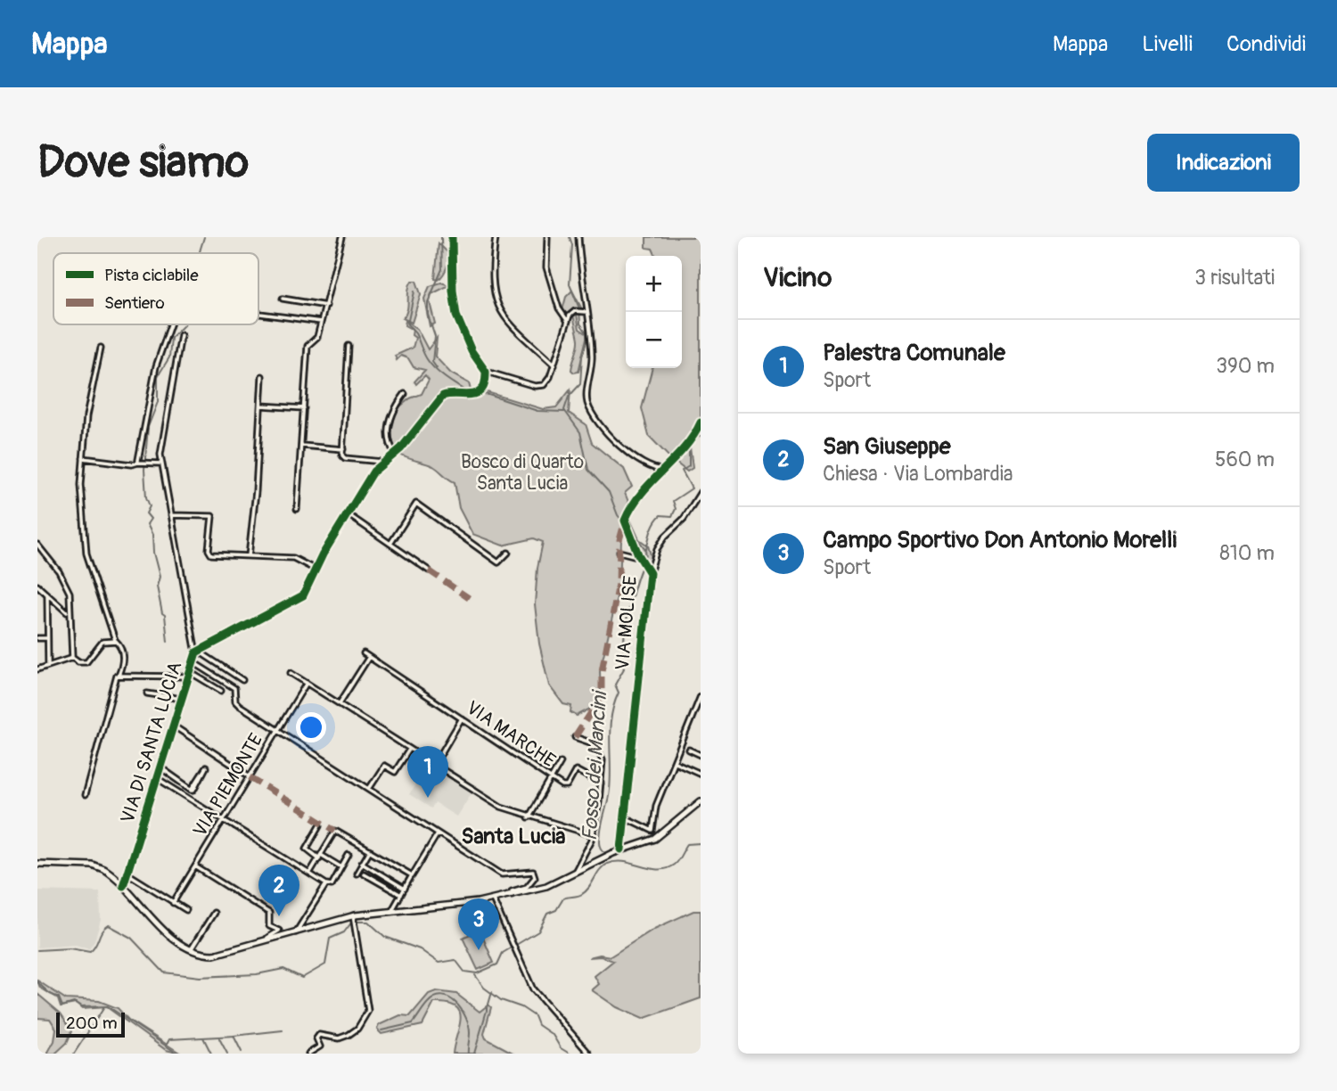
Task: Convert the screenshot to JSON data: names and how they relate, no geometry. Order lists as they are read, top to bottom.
{
  "streets": {
    "street": [
      "VIA MOLISE",
      "VIA MARCHE",
      "VIA DI SANTA LUCIA",
      "VIA PIEMONTE"
    ]
  },
  "districts": ["Santa Lucia"],
  "water": ["Fosso dei Mancini"],
  "parks": ["Bosco di Quarto Santa Lucia"],
  "legend": ["Pista ciclabile", "Sentiero"],
  "scale_bar": "200 m",
  "page": {
    "header": "Mappa",
    "nav": ["Mappa", "Livelli", "Condividi"],
    "buttons": "Indicazioni",
    "title": "Dove siamo",
    "heading": ["Vicino", "3 risultati"],
    "map_buttons": ["+", "−"],
    "list": [
      {
        "mark": "1",
        "name": "Palestra Comunale",
        "note": "Sport",
        "value": "390 m"
      },
      {
        "mark": "2",
        "name": "San Giuseppe",
        "note": "Chiesa · Via Lombardia",
        "value": "560 m"
      },
      {
        "mark": "3",
        "name": "Campo Sportivo Don Antonio Morelli",
        "note": "Sport",
        "value": "810 m"
      }
    ],
    "pins": ["1", "2", "3"],
    "scale": "200 m"
  }
}
